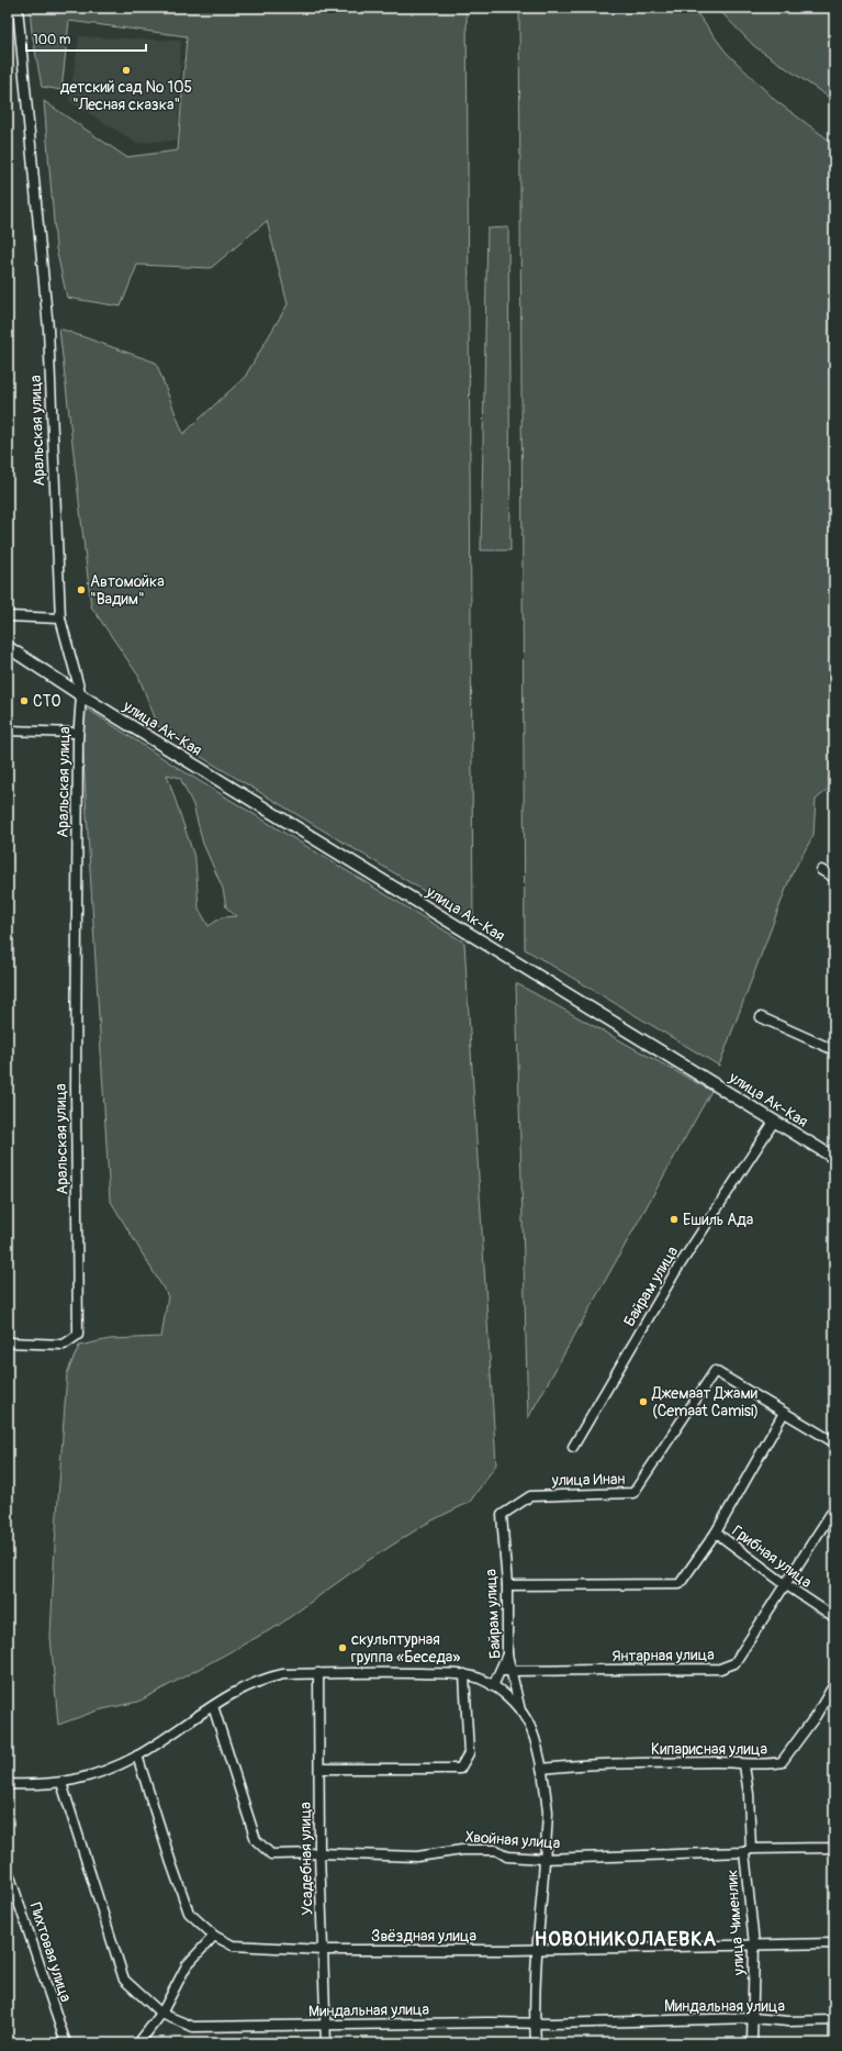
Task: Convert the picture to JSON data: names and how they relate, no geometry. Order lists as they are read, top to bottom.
{
  "streets": {
    "main road": ["улица Ак-Кая"],
    "street": [
      "Аральская улица",
      "Байрам улица",
      "улица Инан",
      "Грибная улица",
      "Янтарная улица",
      "Кипарисная улица",
      "Хвойная улица",
      "Усадебная улица",
      "улица Чименлик",
      "Звёздная улица",
      "Пихтовая улица",
      "Миндальная улица"
    ]
  },
  "crossings": [
    ["Аральская улица", "улица Ак-Кая"],
    ["улица Ак-Кая", "Байрам улица"],
    ["Байрам улица", "улица Инан"],
    ["Байрам улица", "Янтарная улица"],
    ["Грибная улица", "Янтарная улица"],
    ["Кипарисная улица", "улица Чименлик"],
    ["Хвойная улица", "Усадебная улица"],
    ["Хвойная улица", "улица Чименлик"],
    ["Усадебная улица", "Звёздная улица"],
    ["Усадебная улица", "Миндальная улица"],
    ["улица Чименлик", "Звёздная улица"],
    ["улица Чименлик", "Миндальная улица"]
  ],
  "districts": ["НОВОНИКОЛАЕВКА"],
  "places": [
    "детский сад № 105 \"Лесная сказка\"",
    "Автомойка \"Вадим\"",
    "СТО",
    "Ешиль Ада",
    "Джемаат Джами (Cemaat Camisi)",
    "скульптурная группа «Беседа»"
  ],
  "scale_bar": "100 m"
}
